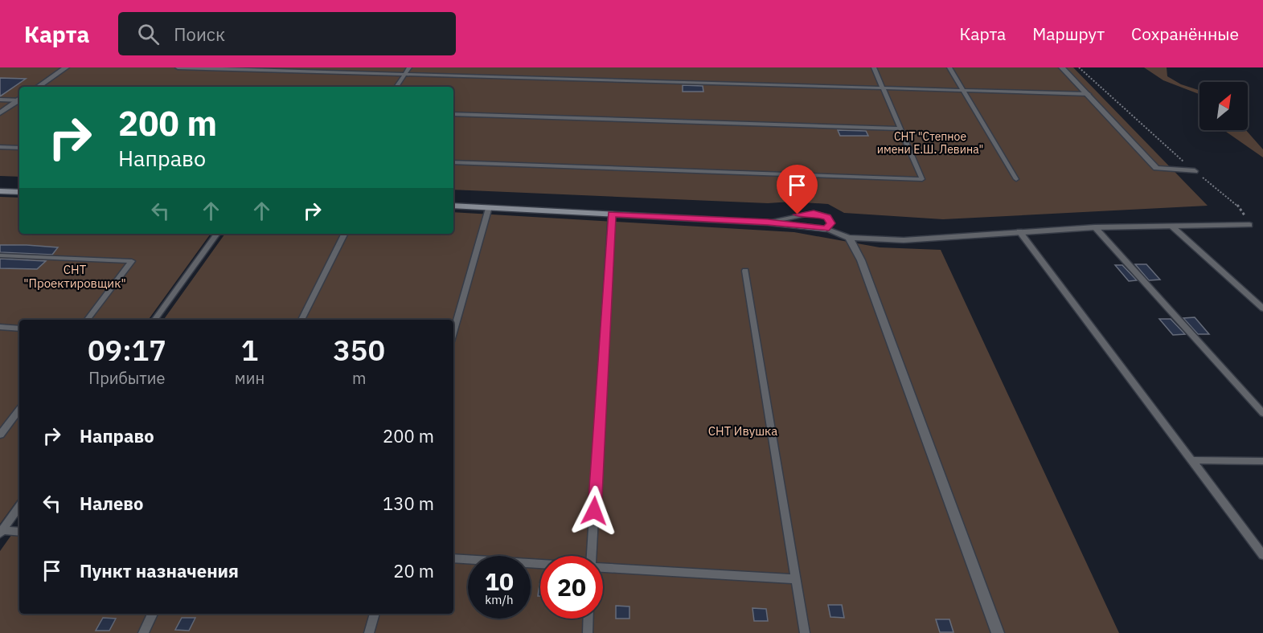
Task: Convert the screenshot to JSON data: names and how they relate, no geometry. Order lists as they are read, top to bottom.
{
  "parks": ["СНТ \"Степное имени Е.Ш. Левина\"", "СНТ \"Проектировщик\"", "СНТ Ивушка"],
  "north": "top right",
  "page": {
    "header": "Карта",
    "search": "Поиск",
    "nav": ["Карта", "Маршрут", "Сохранённые"],
    "turn": ["200 m", "Направо"],
    "eta": [
      "09:17",
      "Прибытие",
      "1",
      "мин",
      "350",
      "m"
    ],
    "list": [
      {
        "name": "Направо",
        "value": "200 m"
      },
      {
        "name": "Налево",
        "value": "130 m"
      },
      {
        "name": "Пункт назначения",
        "value": "20 m"
      }
    ],
    "speed": "10 km/h",
    "limit": "20"
  }
}
